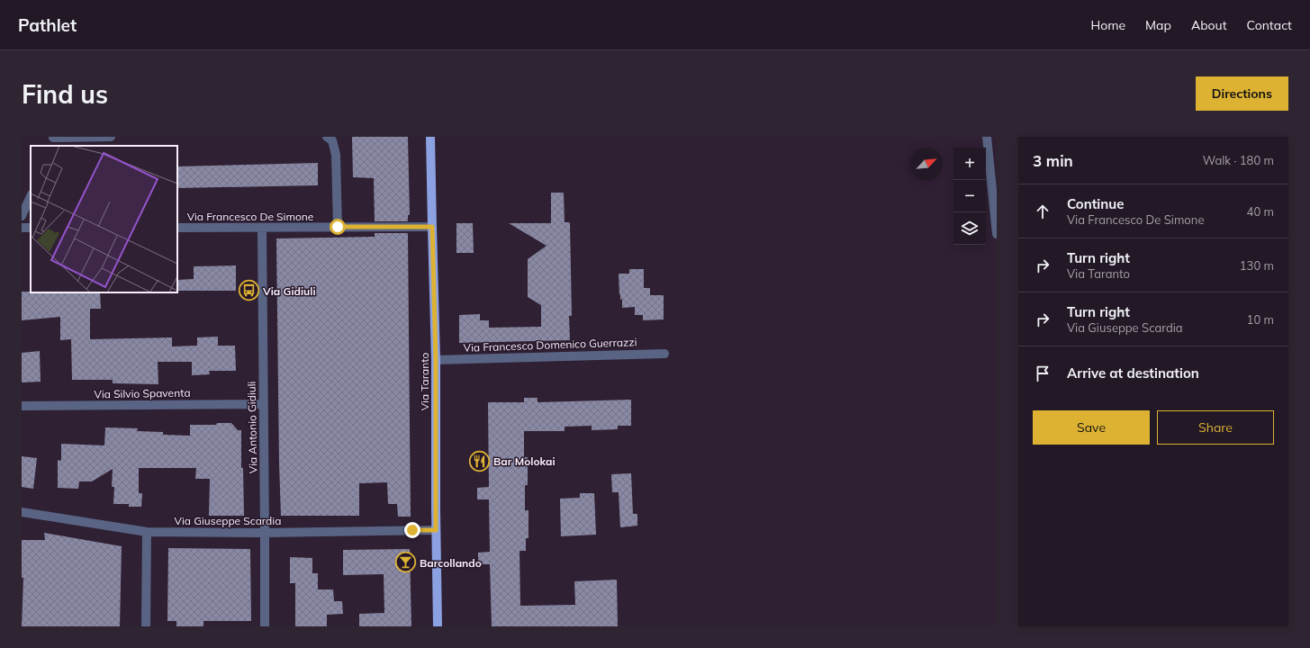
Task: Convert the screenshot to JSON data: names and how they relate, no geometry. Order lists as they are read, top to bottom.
{
  "streets": {
    "main road": ["Via Taranto"],
    "street": [
      "Via Francesco De Simone",
      "Via Francesco Domenico Guerrazzi",
      "Via Silvio Spaventa",
      "Via Antonio Gidiuli",
      "Via Giuseppe Scardia"
    ]
  },
  "crossings": [
    ["Via Francesco De Simone", "Via Taranto"],
    ["Via Francesco De Simone", "Via Antonio Gidiuli"],
    ["Via Francesco Domenico Guerrazzi", "Via Taranto"],
    ["Via Taranto", "Via Giuseppe Scardia"],
    ["Via Silvio Spaventa", "Via Antonio Gidiuli"],
    ["Via Antonio Gidiuli", "Via Giuseppe Scardia"]
  ],
  "places": {
    "bus stop": ["Via Gidiuli"],
    "restaurant": ["Bar Molokai"],
    "bar": ["Barcollando"]
  },
  "north": "top right",
  "page": {
    "header": "Pathlet",
    "nav": [
      "Home",
      "Map",
      "About",
      "Contact"
    ],
    "buttons": [
      "Directions",
      ["Save", "Share"]
    ],
    "title": "Find us",
    "heading": ["3 min", "Walk · 180 m"],
    "map_buttons": ["+", "−"],
    "list": [
      ["Continue", "Via Francesco De Simone", "40 m"],
      ["Turn right", "Via Taranto", "130 m"],
      ["Turn right", "Via Giuseppe Scardia", "10 m"],
      "Arrive at destination"
    ]
  }
}
